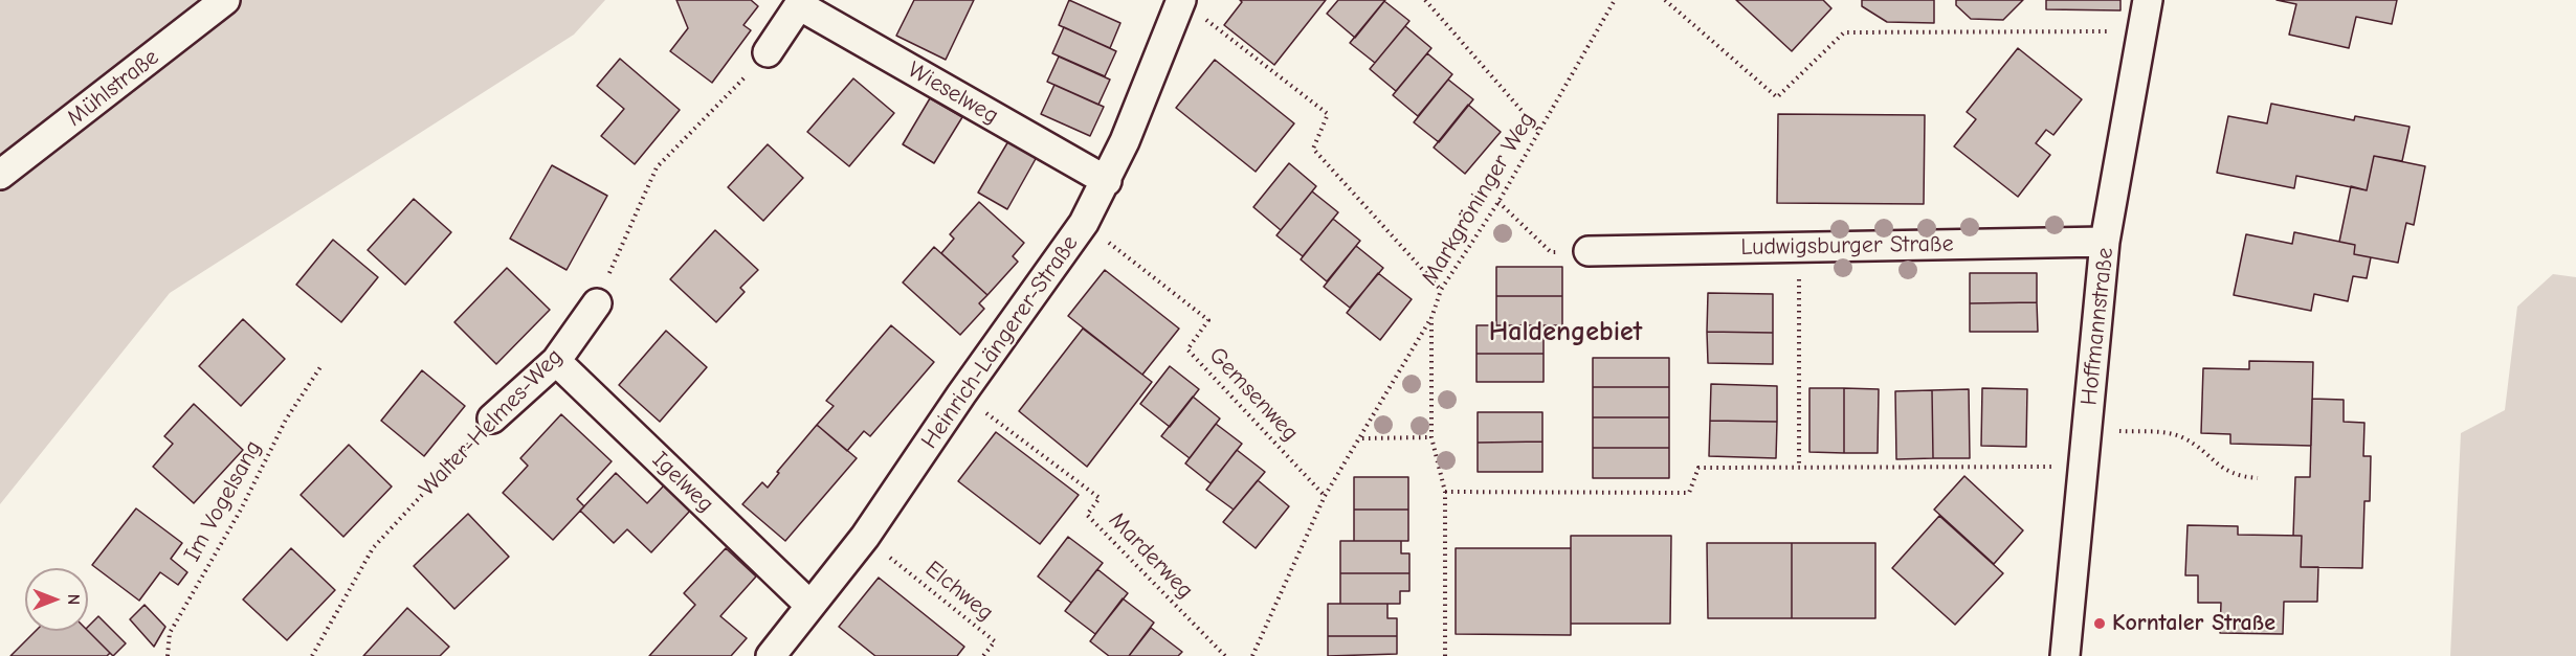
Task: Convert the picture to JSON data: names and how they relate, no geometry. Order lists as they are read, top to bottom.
{
  "streets": {
    "street": [
      "Mühlstraße",
      "Wieselweg",
      "Ludwigsburger Straße",
      "Hoffmannstraße",
      "Heinrich-Längerer-Straße",
      "Walter-Helmes-Weg",
      "Igelweg"
    ],
    "path": [
      "Markgröninger Weg",
      "Gemsenweg",
      "Im Vogelsang",
      "Marderweg",
      "Elchweg"
    ]
  },
  "crossings": [
    ["Wieselweg", "Heinrich-Längerer-Straße"],
    ["Ludwigsburger Straße", "Hoffmannstraße"],
    ["Heinrich-Längerer-Straße", "Igelweg"],
    ["Walter-Helmes-Weg", "Igelweg"]
  ],
  "districts": ["Haldengebiet"],
  "places": ["Korntaler Straße"],
  "north": "right"
}
